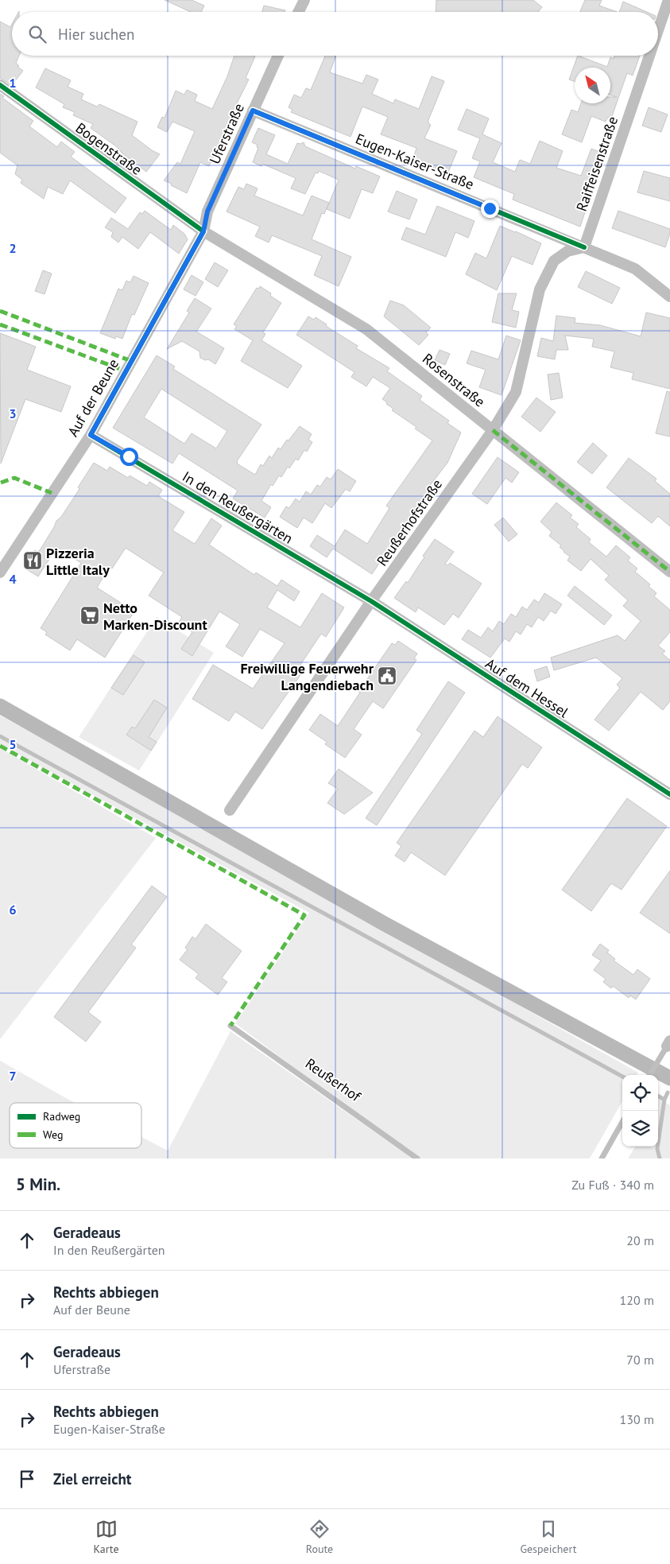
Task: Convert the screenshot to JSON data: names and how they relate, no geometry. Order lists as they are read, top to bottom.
{
  "streets": {
    "street": [
      "Uferstraße",
      "Bogenstraße",
      "Eugen-Kaiser-Straße",
      "Raiffeisenstraße",
      "Rosenstraße",
      "Auf der Beune",
      "In den Reußergärten",
      "Reußerhofstraße",
      "Auf dem Hessel"
    ],
    "lane": ["Reußerhof"]
  },
  "crossings": [
    ["Uferstraße", "Bogenstraße"],
    ["Uferstraße", "Eugen-Kaiser-Straße"],
    ["Uferstraße", "Rosenstraße"],
    ["Uferstraße", "Auf der Beune"],
    ["Bogenstraße", "Rosenstraße"],
    ["Bogenstraße", "Auf der Beune"],
    ["Eugen-Kaiser-Straße", "Raiffeisenstraße"],
    ["Eugen-Kaiser-Straße", "Reußerhofstraße"],
    ["Raiffeisenstraße", "Reußerhofstraße"],
    ["Rosenstraße", "Auf der Beune"],
    ["Rosenstraße", "Reußerhofstraße"],
    ["Auf der Beune", "In den Reußergärten"],
    ["In den Reußergärten", "Reußerhofstraße"],
    ["In den Reußergärten", "Auf dem Hessel"],
    ["Reußerhofstraße", "Auf dem Hessel"]
  ],
  "places": {
    "restaurant": ["Pizzeria Little Italy"],
    "supermarket": ["Netto Marken-Discount"],
    "public building": ["Freiwillige Feuerwehr Langendiebach"]
  },
  "legend": ["Radweg", "Weg"],
  "north": "top left",
  "page": {
    "search": "Hier suchen",
    "heading": ["5 Min.", "Zu Fuß · 340 m"],
    "list": [
      ["Geradeaus", "In den Reußergärten", "20 m"],
      ["Rechts abbiegen", "Auf der Beune", "120 m"],
      ["Geradeaus", "Uferstraße", "70 m"],
      ["Rechts abbiegen", "Eugen-Kaiser-Straße", "130 m"],
      "Ziel erreicht"
    ],
    "nav": ["Karte", "Route", "Gespeichert"]
  },
  "grid": {
    "rows": [
      "1",
      "2",
      "3",
      "4",
      "5",
      "6",
      "7"
    ]
  }
}
